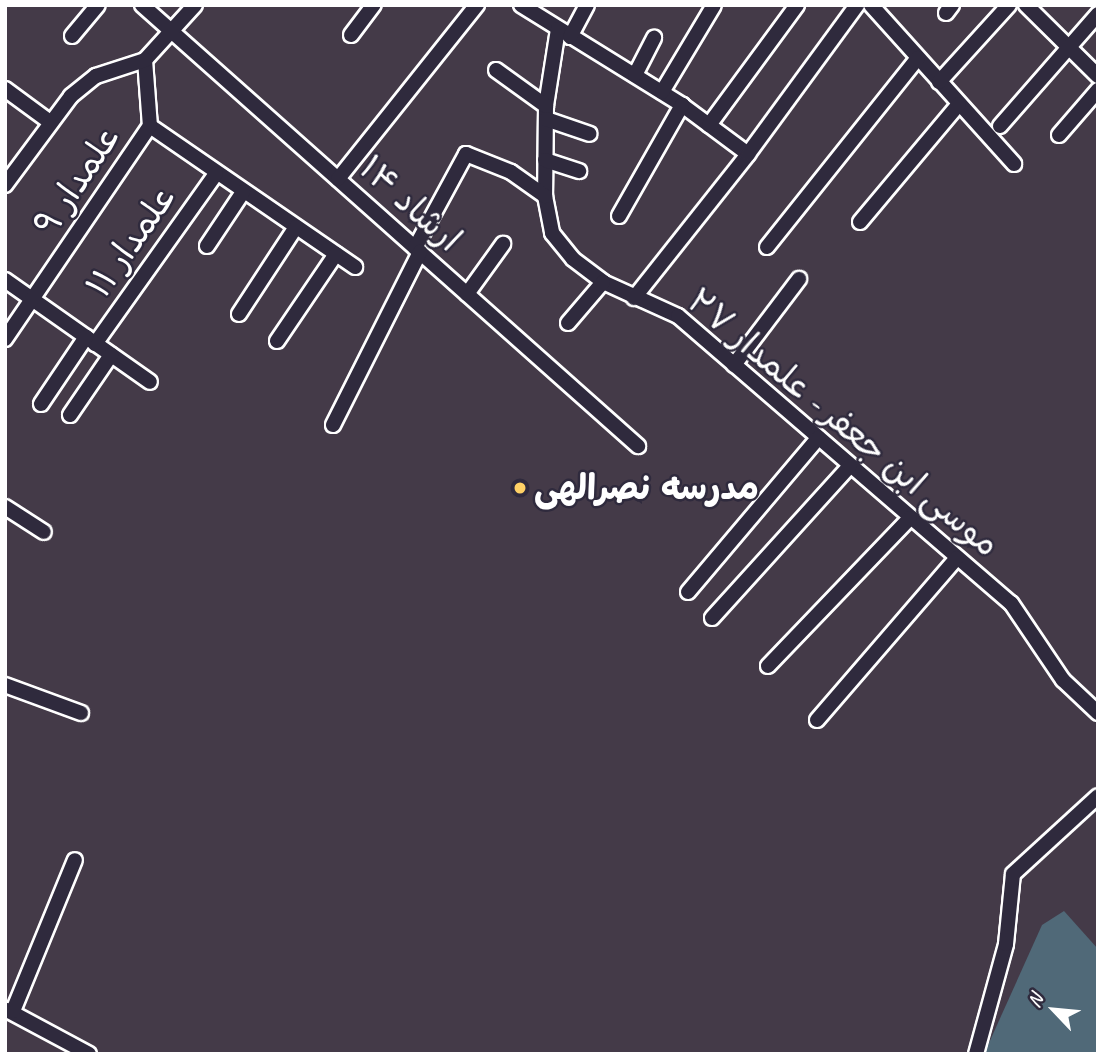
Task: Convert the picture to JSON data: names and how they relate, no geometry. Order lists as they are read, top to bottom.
{
  "streets": {
    "street": [
      "علمدار ۹",
      "ارشاد ۱۴",
      "علمدار ۱۱",
      "موسی ابن جعفر - علمدار ۲۷"
    ]
  },
  "places": ["مدرسه نصرالهی"],
  "north": "top left"
}
